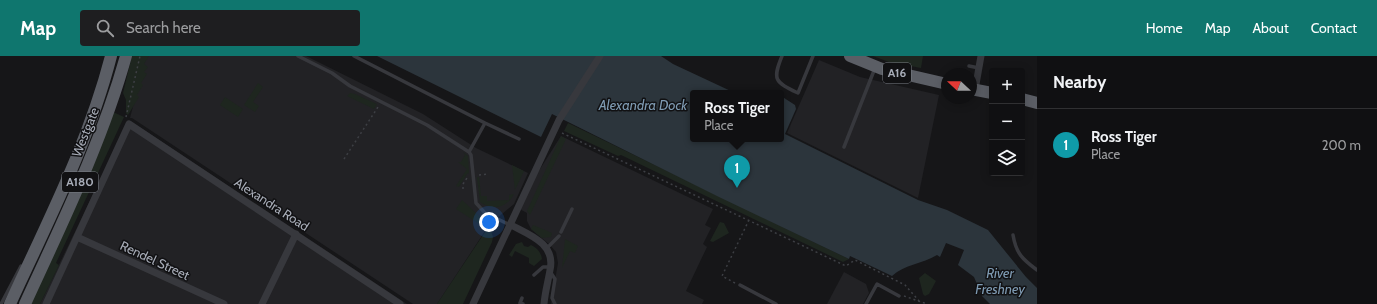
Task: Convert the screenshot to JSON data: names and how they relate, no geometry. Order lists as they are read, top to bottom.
{
  "streets": {
    "highway": ["A16", "Westgate", "A180"],
    "street": ["Alexandra Road", "Rendel Street"]
  },
  "water": ["Alexandra Dock", "River Freshney"],
  "north": "left",
  "page": {
    "header": "Map",
    "search": "Search here",
    "nav": [
      "Home",
      "Map",
      "About",
      "Contact"
    ],
    "heading": "Nearby",
    "map_buttons": ["+", "−"],
    "popup": ["Ross Tiger", "Place"],
    "list": [
      {
        "mark": "1",
        "name": "Ross Tiger",
        "note": "Place",
        "value": "200 m"
      }
    ],
    "pins": "1"
  }
}
